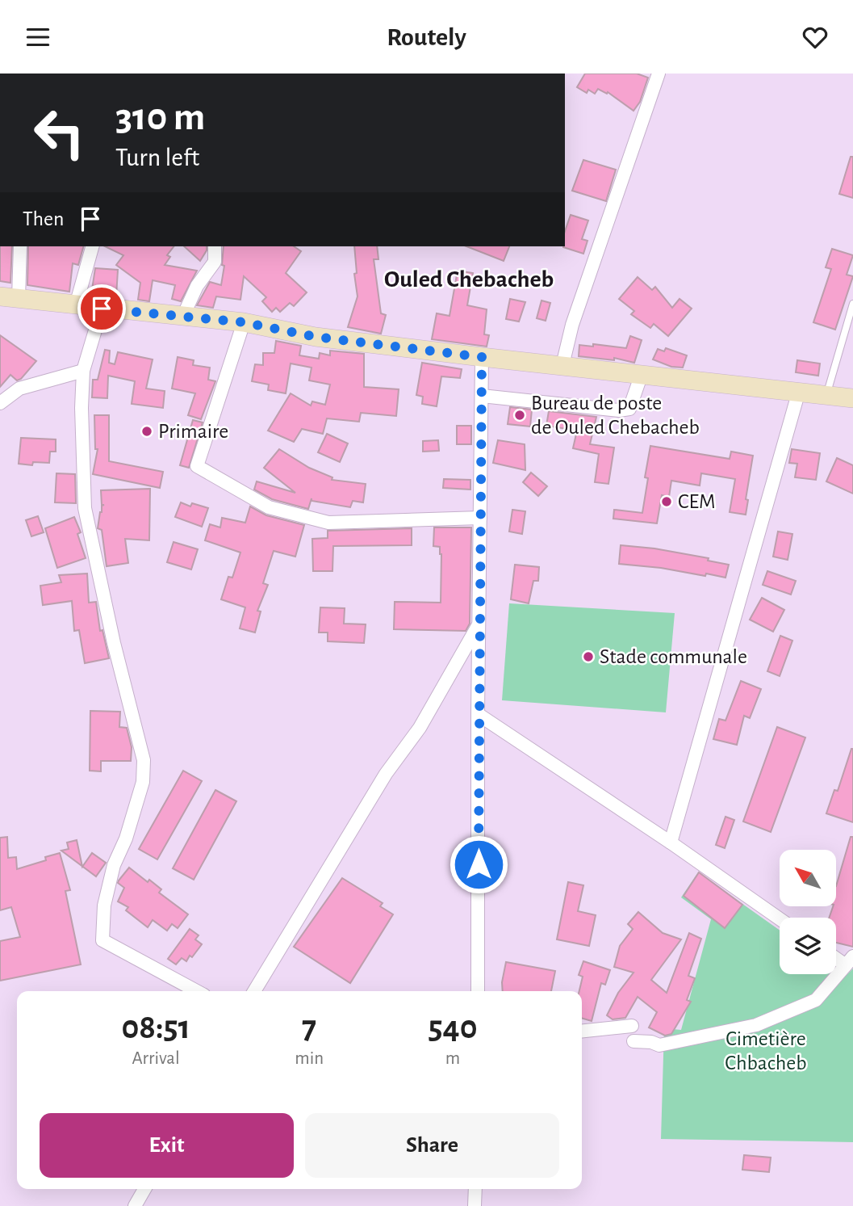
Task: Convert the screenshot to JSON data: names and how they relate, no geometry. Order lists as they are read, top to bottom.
{
  "districts": ["Ouled Chebacheb"],
  "parks": ["Cimetière Chbacheb"],
  "places": [
    "Bureau de poste de Ouled Chebacheb",
    "Primaire",
    "CEM",
    "Stade communale"
  ],
  "north": "top left",
  "page": {
    "header": "Routely",
    "turn": ["310 m", "Turn left"],
    "then": "Then",
    "eta": [
      "08:51",
      "Arrival",
      "7",
      "min",
      "540",
      "m"
    ],
    "buttons": ["Exit", "Share"]
  }
}
